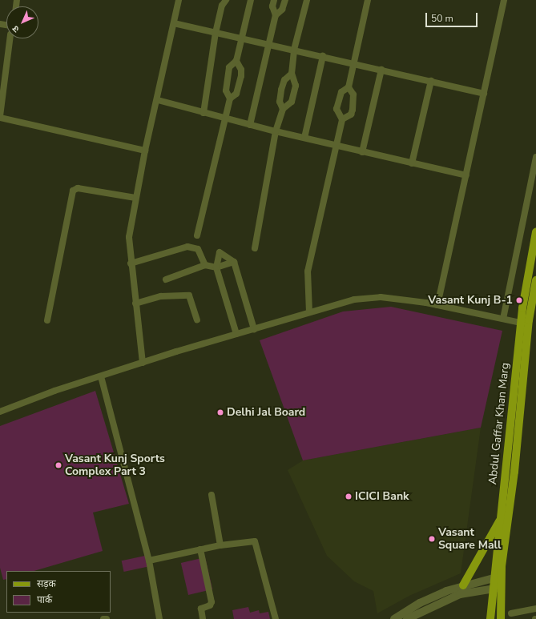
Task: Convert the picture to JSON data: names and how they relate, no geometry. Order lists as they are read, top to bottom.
{
  "streets": {
    "main road": ["Abdul Gaffar Khan Marg"]
  },
  "places": [
    "Vasant Kunj B-1",
    "Delhi Jal Board",
    "Vasant Kunj Sports Complex Part 3",
    "ICICI Bank",
    "Vasant Square Mall"
  ],
  "legend": ["सड़क", "पार्क"],
  "scale_bar": "50 m",
  "north": "bottom left"
}
